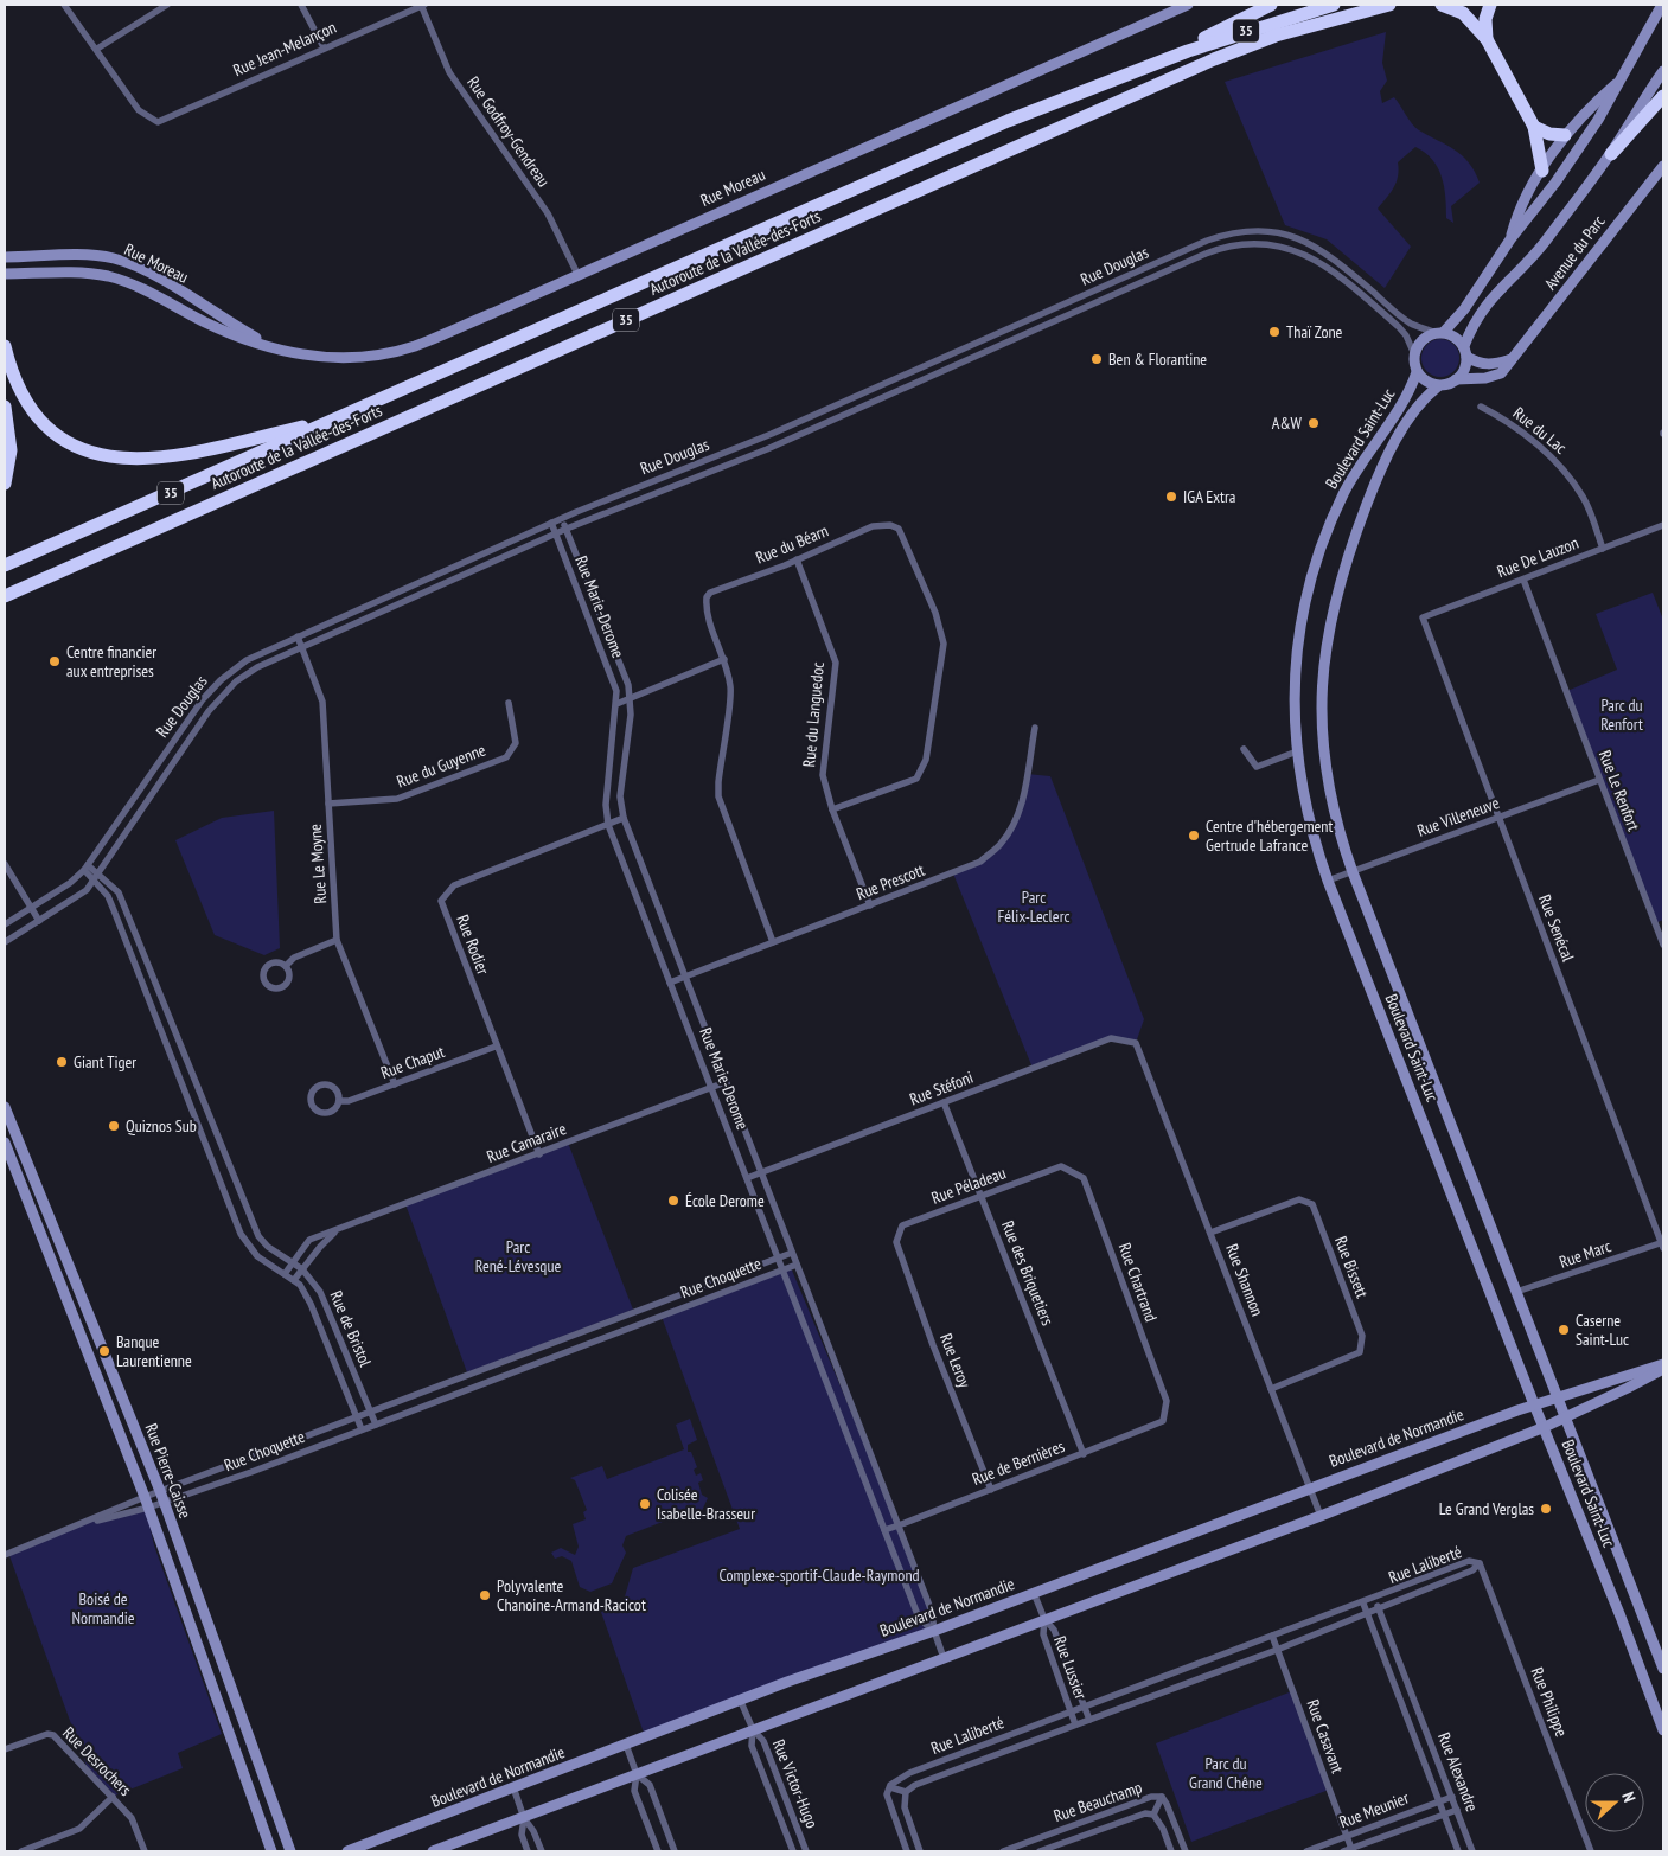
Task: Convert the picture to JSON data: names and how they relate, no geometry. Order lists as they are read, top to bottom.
{
  "streets": {
    "highway": ["35", "Autoroute de la Vallée-des-Forts"],
    "street": [
      "Rue Jean-Melançon",
      "Rue Godfroy-Gendreau",
      "Rue Moreau",
      "Avenue du Parc",
      "Rue Douglas",
      "Rue du Lac",
      "Boulevard Saint-Luc",
      "Rue du Béarn",
      "Rue De Lauzon",
      "Rue Marie-Derome",
      "Rue du Languedoc",
      "Rue du Guyenne",
      "Rue Le Renfort",
      "Rue Villeneuve",
      "Rue Le Moyne",
      "Rue Prescott",
      "Rue Senécal",
      "Rue Rodier",
      "Rue Chaput",
      "Rue Stéfoni",
      "Rue Camaraire",
      "Rue Péladeau",
      "Rue Marc",
      "Rue Bissett",
      "Rue des Briquetiers",
      "Rue Choquette",
      "Rue Shannon",
      "Rue Chartrand",
      "Rue de Bristol",
      "Rue Leroy",
      "Boulevard de Normandie",
      "Rue de Bernières",
      "Rue Pierre-Caisse",
      "Rue Laliberté",
      "Rue Lussier",
      "Rue Philippe",
      "Rue Casavant",
      "Rue Desrochers",
      "Rue Alexandre",
      "Rue Victor-Hugo",
      "Rue Beauchamp",
      "Rue Meunier"
    ]
  },
  "crossings": [
    ["Rue Jean-Melançon", "Rue Godfroy-Gendreau"],
    ["Rue Godfroy-Gendreau", "Rue Moreau"],
    ["Avenue du Parc", "Rue Douglas"],
    ["Avenue du Parc", "Boulevard Saint-Luc"],
    ["Rue Douglas", "Boulevard Saint-Luc"],
    ["Rue Douglas", "Rue Marie-Derome"],
    ["Rue Douglas", "Rue Le Moyne"],
    ["Rue Douglas", "Rue de Bristol"],
    ["Rue du Lac", "Rue De Lauzon"],
    ["Boulevard Saint-Luc", "Rue Villeneuve"],
    ["Boulevard Saint-Luc", "Rue Marc"],
    ["Boulevard Saint-Luc", "Boulevard de Normandie"],
    ["Rue du Béarn", "Rue du Languedoc"],
    ["Rue du Béarn", "Rue Prescott"],
    ["Rue De Lauzon", "Rue Le Renfort"],
    ["Rue De Lauzon", "Rue Senécal"],
    ["Rue Marie-Derome", "Rue Prescott"],
    ["Rue Marie-Derome", "Rue Rodier"],
    ["Rue Marie-Derome", "Rue Stéfoni"],
    ["Rue Marie-Derome", "Rue Camaraire"],
    ["Rue Marie-Derome", "Rue Choquette"],
    ["Rue Marie-Derome", "Boulevard de Normandie"],
    ["Rue Marie-Derome", "Rue de Bernières"],
    ["Rue du Languedoc", "Rue Prescott"],
    ["Rue du Guyenne", "Rue Le Moyne"],
    ["Rue Le Renfort", "Rue Villeneuve"],
    ["Rue Villeneuve", "Rue Senécal"],
    ["Rue Le Moyne", "Rue Chaput"],
    ["Rue Senécal", "Rue Marc"],
    ["Rue Rodier", "Rue Chaput"],
    ["Rue Rodier", "Rue Camaraire"],
    ["Rue Stéfoni", "Rue des Briquetiers"],
    ["Rue Stéfoni", "Rue Shannon"],
    ["Rue Camaraire", "Rue de Bristol"],
    ["Rue Péladeau", "Rue des Briquetiers"],
    ["Rue Péladeau", "Rue Chartrand"],
    ["Rue Péladeau", "Rue Leroy"],
    ["Rue Bissett", "Rue Shannon"],
    ["Rue des Briquetiers", "Rue de Bernières"],
    ["Rue Choquette", "Rue de Bristol"],
    ["Rue Choquette", "Rue Pierre-Caisse"],
    ["Rue Shannon", "Boulevard de Normandie"],
    ["Rue Chartrand", "Rue de Bernières"],
    ["Rue Leroy", "Rue de Bernières"],
    ["Boulevard de Normandie", "Rue Lussier"],
    ["Boulevard de Normandie", "Rue Victor-Hugo"],
    ["Rue Laliberté", "Rue Lussier"],
    ["Rue Laliberté", "Rue Philippe"],
    ["Rue Laliberté", "Rue Casavant"],
    ["Rue Laliberté", "Rue Alexandre"],
    ["Rue Casavant", "Rue Meunier"],
    ["Rue Alexandre", "Rue Meunier"]
  ],
  "parks": [
    "Parc du Renfort",
    "Parc Félix-Leclerc",
    "Parc René-Lévesque",
    "Complexe-sportif-Claude-Raymond",
    "Boisé de Normandie",
    "Parc du Grand Chêne"
  ],
  "places": [
    "Thaï Zone",
    "Ben & Florantine",
    "A&W",
    "IGA Extra",
    "Centre financier aux entreprises",
    "Centre d'hébergement Gertrude Lafrance",
    "Giant Tiger",
    "Quiznos Sub",
    "École Derome",
    "Caserne Saint-Luc",
    "Banque Laurentienne",
    "Colisée Isabelle-Brasseur",
    "Le Grand Verglas",
    "Polyvalente Chanoine-Armand-Racicot"
  ],
  "north": "right"
}
